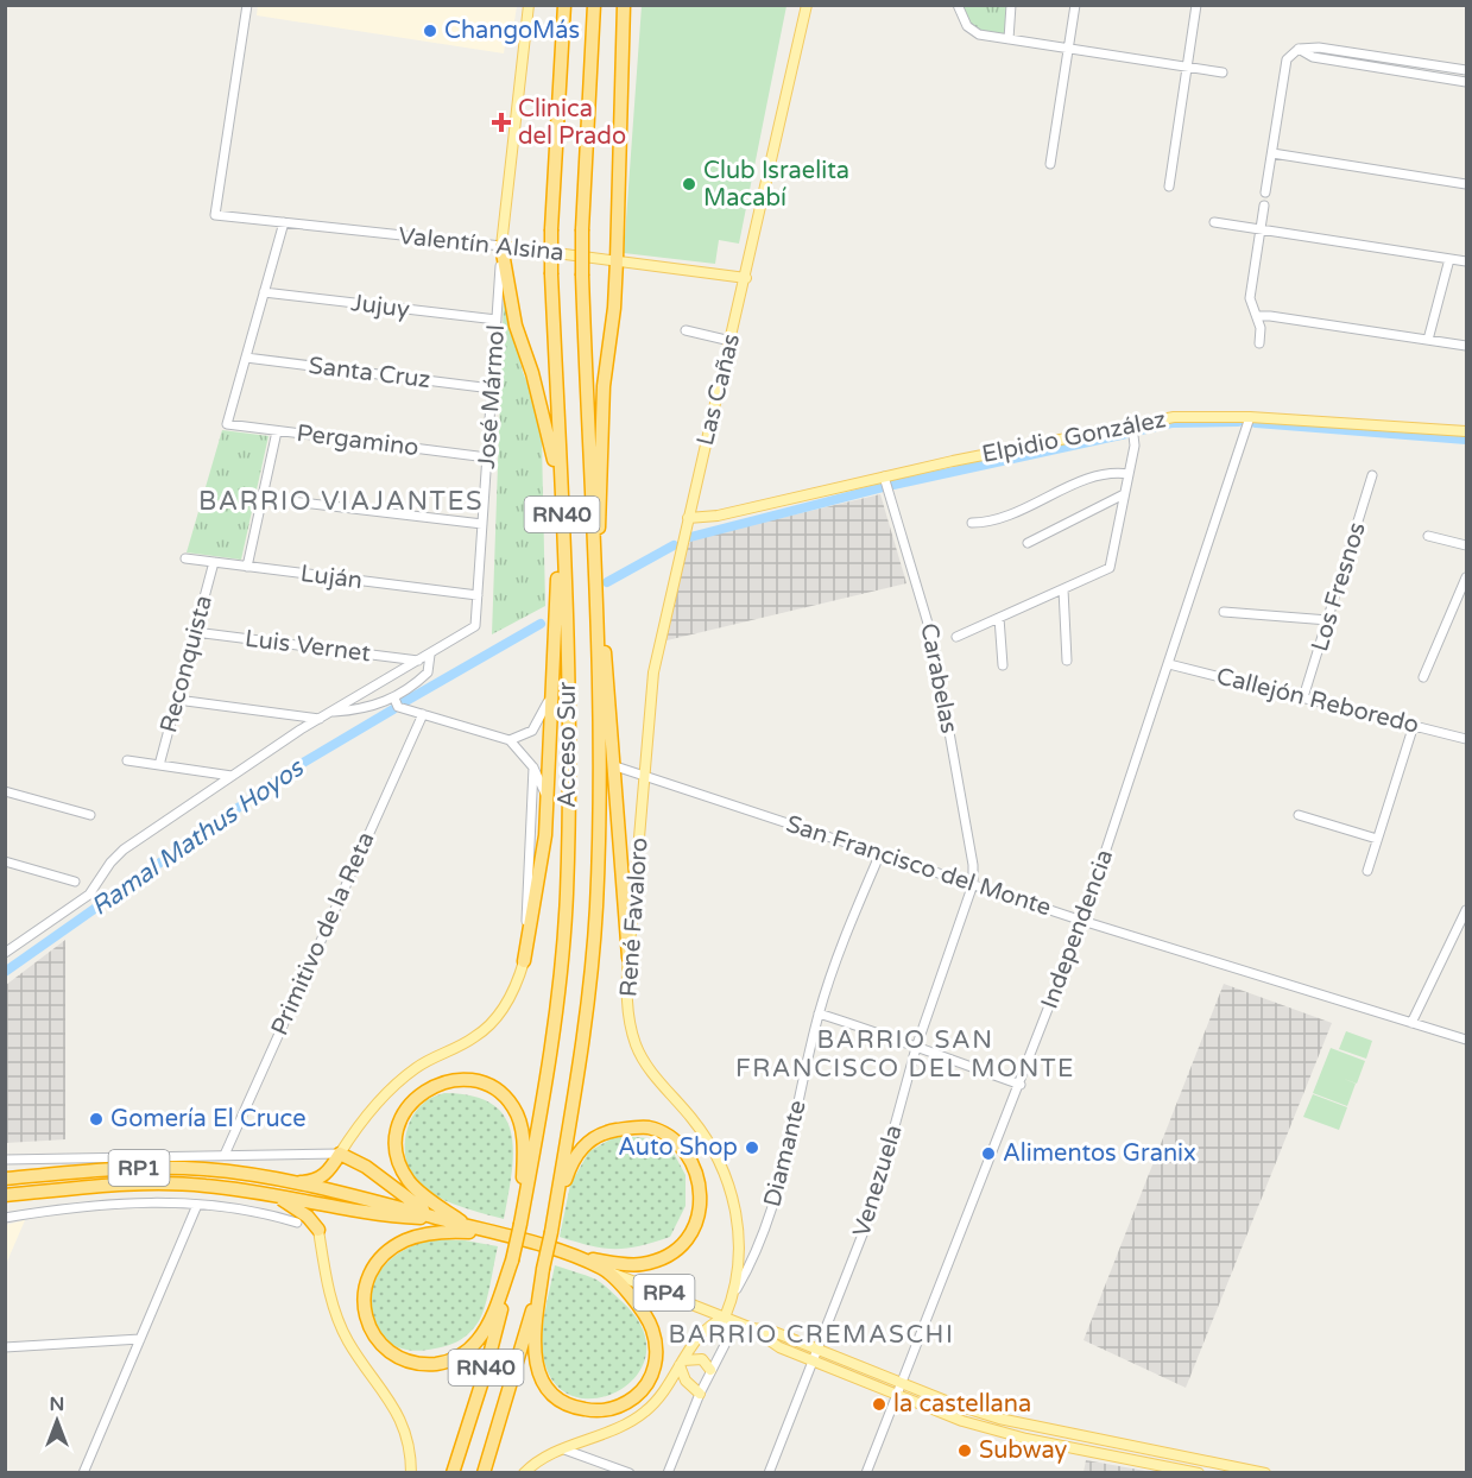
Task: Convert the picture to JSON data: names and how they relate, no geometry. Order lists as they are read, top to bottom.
{
  "streets": {
    "highway": [
      "RN40",
      "Acceso Sur",
      "RP1",
      "RP4"
    ],
    "main road": [
      "Valentín Alsina",
      "Las Cañas",
      "Elpidio González",
      "René Favaloro"
    ],
    "street": [
      "Jujuy",
      "Santa Cruz",
      "José Mármol",
      "Pergamino",
      "Luján",
      "Los Fresnos",
      "Luis Vernet",
      "Reconquista",
      "Carabelas",
      "Callejón Reboredo",
      "San Francisco del Monte",
      "Independencia",
      "Primitivo de la Reta",
      "Diamante",
      "Venezuela"
    ]
  },
  "crossings": [
    ["Valentín Alsina", "Las Cañas"],
    ["Valentín Alsina", "José Mármol"],
    ["Jujuy", "José Mármol"],
    ["Santa Cruz", "José Mármol"],
    ["Santa Cruz", "Pergamino"],
    ["Las Cañas", "Elpidio González"],
    ["Las Cañas", "San Francisco del Monte"],
    ["Las Cañas", "René Favaloro"],
    ["José Mármol", "Pergamino"],
    ["José Mármol", "Luján"],
    ["Elpidio González", "Carabelas"],
    ["Elpidio González", "Independencia"],
    ["Luján", "Reconquista"],
    ["Los Fresnos", "Callejón Reboredo"],
    ["Luis Vernet", "Reconquista"],
    ["Carabelas", "San Francisco del Monte"],
    ["Carabelas", "Venezuela"],
    ["Callejón Reboredo", "Independencia"],
    ["San Francisco del Monte", "René Favaloro"],
    ["San Francisco del Monte", "Independencia"],
    ["San Francisco del Monte", "Diamante"],
    ["San Francisco del Monte", "Venezuela"],
    ["René Favaloro", "Diamante"],
    ["René Favaloro", "RP4"],
    ["Independencia", "RP4"],
    ["RP1", "RP4"],
    ["Venezuela", "RP4"]
  ],
  "districts": ["BARRIO VIAJANTES", "BARRIO SAN FRANCISCO DEL MONTE", "BARRIO CREMASCHI"],
  "water": ["Ramal Mathus Hoyos"],
  "places": {
    "other": [
      "ChangoMás",
      "Club Israelita Macabí",
      "Gomería El Cruce",
      "Auto Shop",
      "Alimentos Granix",
      "la castellana",
      "Subway"
    ],
    "health": ["Clinica del Prado"]
  },
  "north": "top"
}
